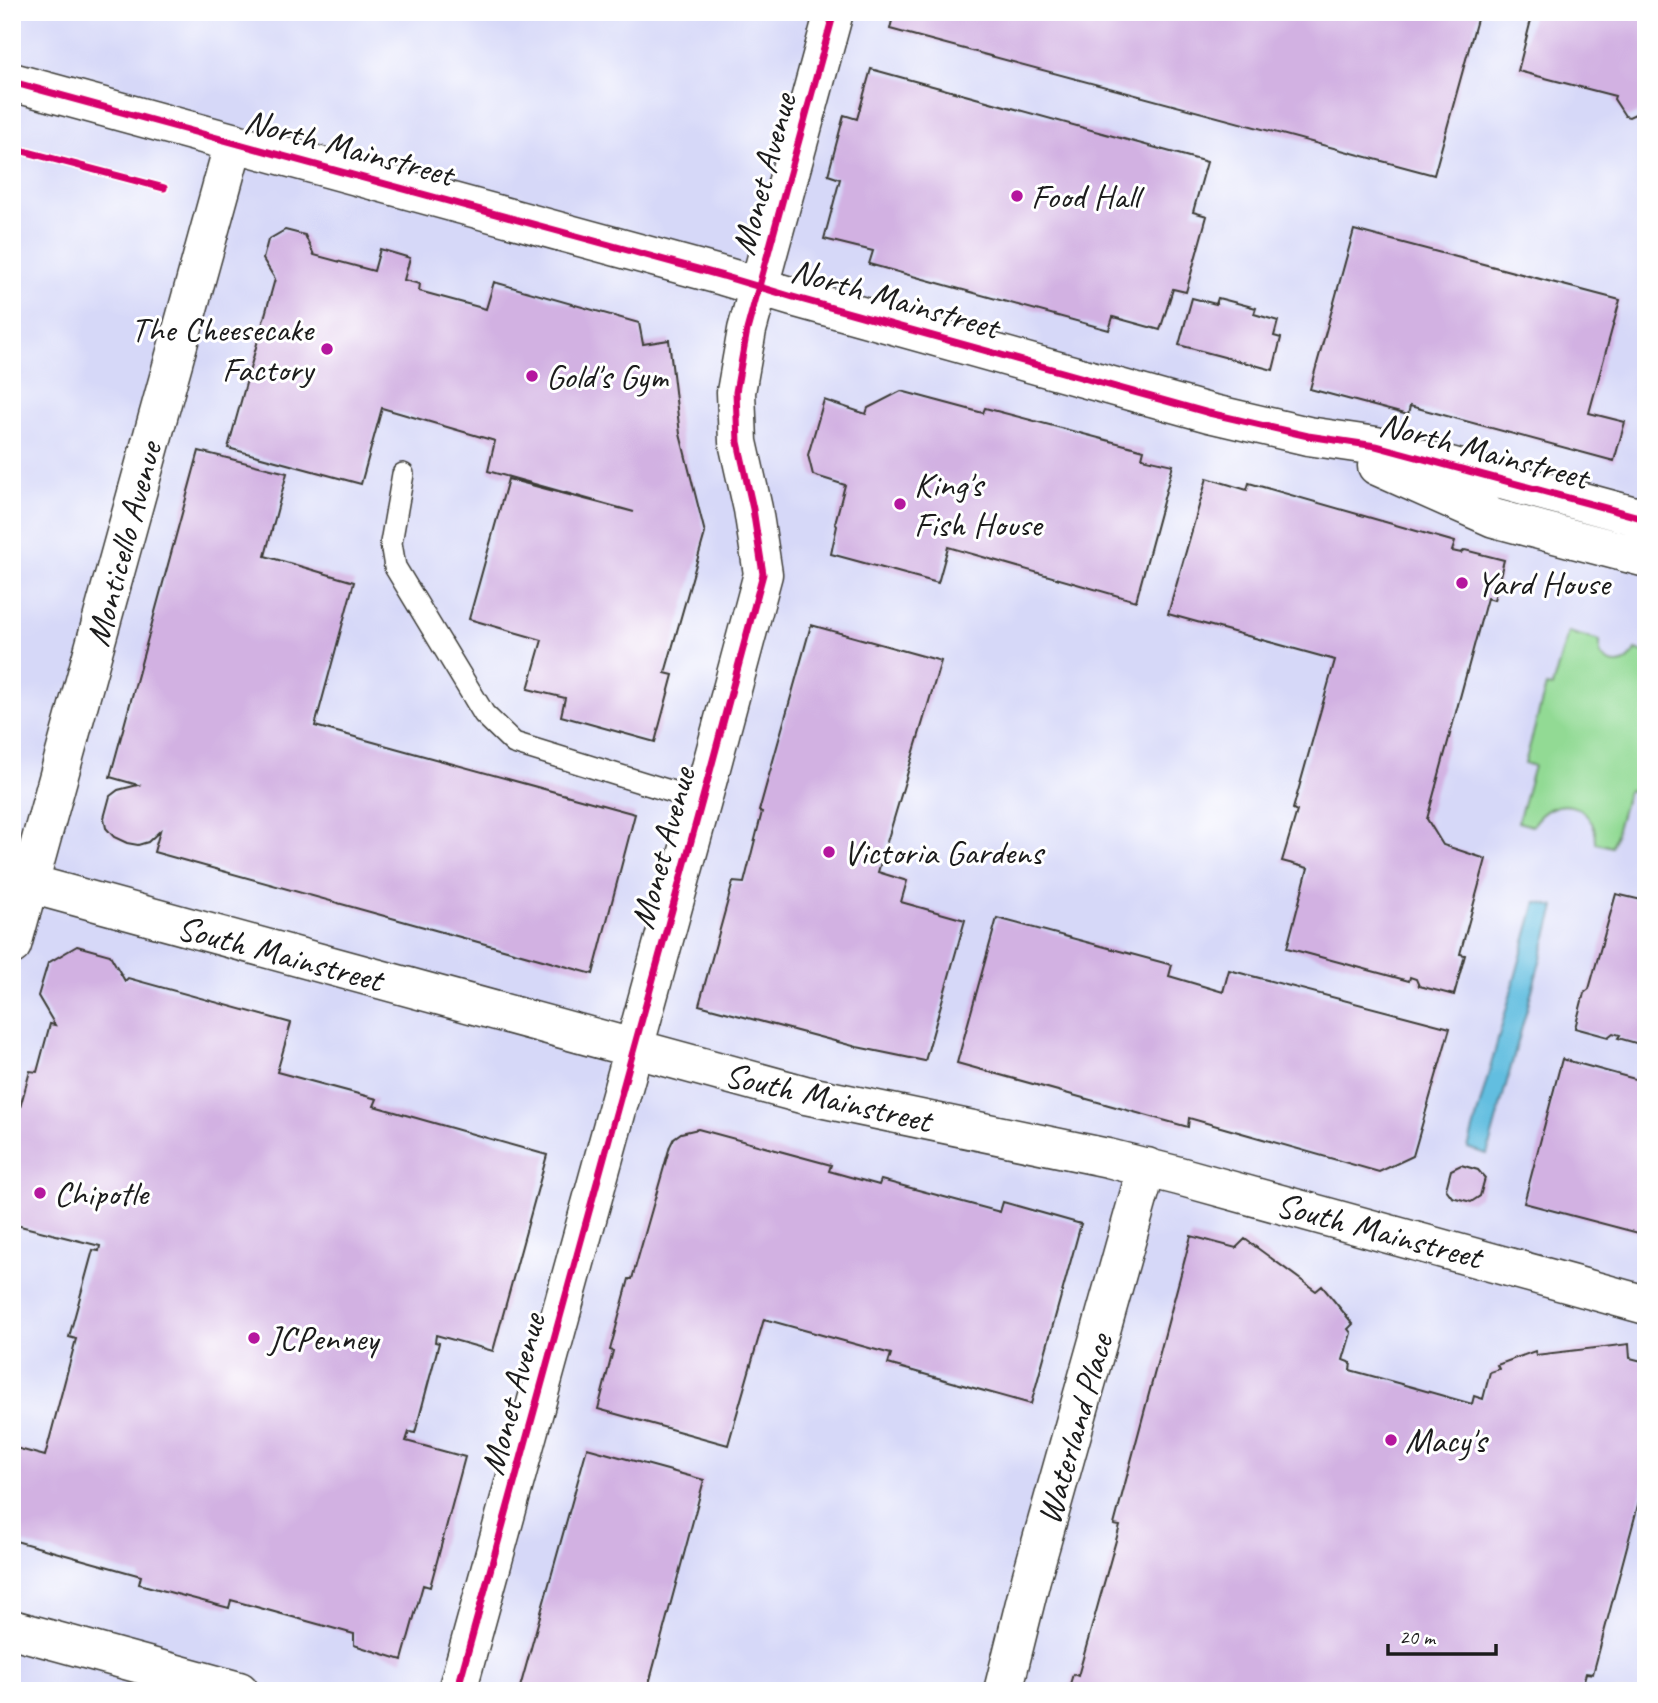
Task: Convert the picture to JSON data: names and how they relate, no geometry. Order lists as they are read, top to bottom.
{
  "streets": {
    "street": [
      "North Mainstreet",
      "Monet Avenue",
      "Monticello Avenue",
      "South Mainstreet",
      "Waterland Place"
    ]
  },
  "crossings": [
    ["North Mainstreet", "Monet Avenue"],
    ["North Mainstreet", "Monticello Avenue"],
    ["Monet Avenue", "South Mainstreet"],
    ["Monticello Avenue", "South Mainstreet"],
    ["South Mainstreet", "Waterland Place"]
  ],
  "places": [
    "Food Hall",
    "The Cheesecake Factory",
    "Gold's Gym",
    "King's Fish House",
    "Yard House",
    "Victoria Gardens",
    "Chipotle",
    "JCPenney",
    "Macy's"
  ],
  "scale_bar": "20 m"
}
